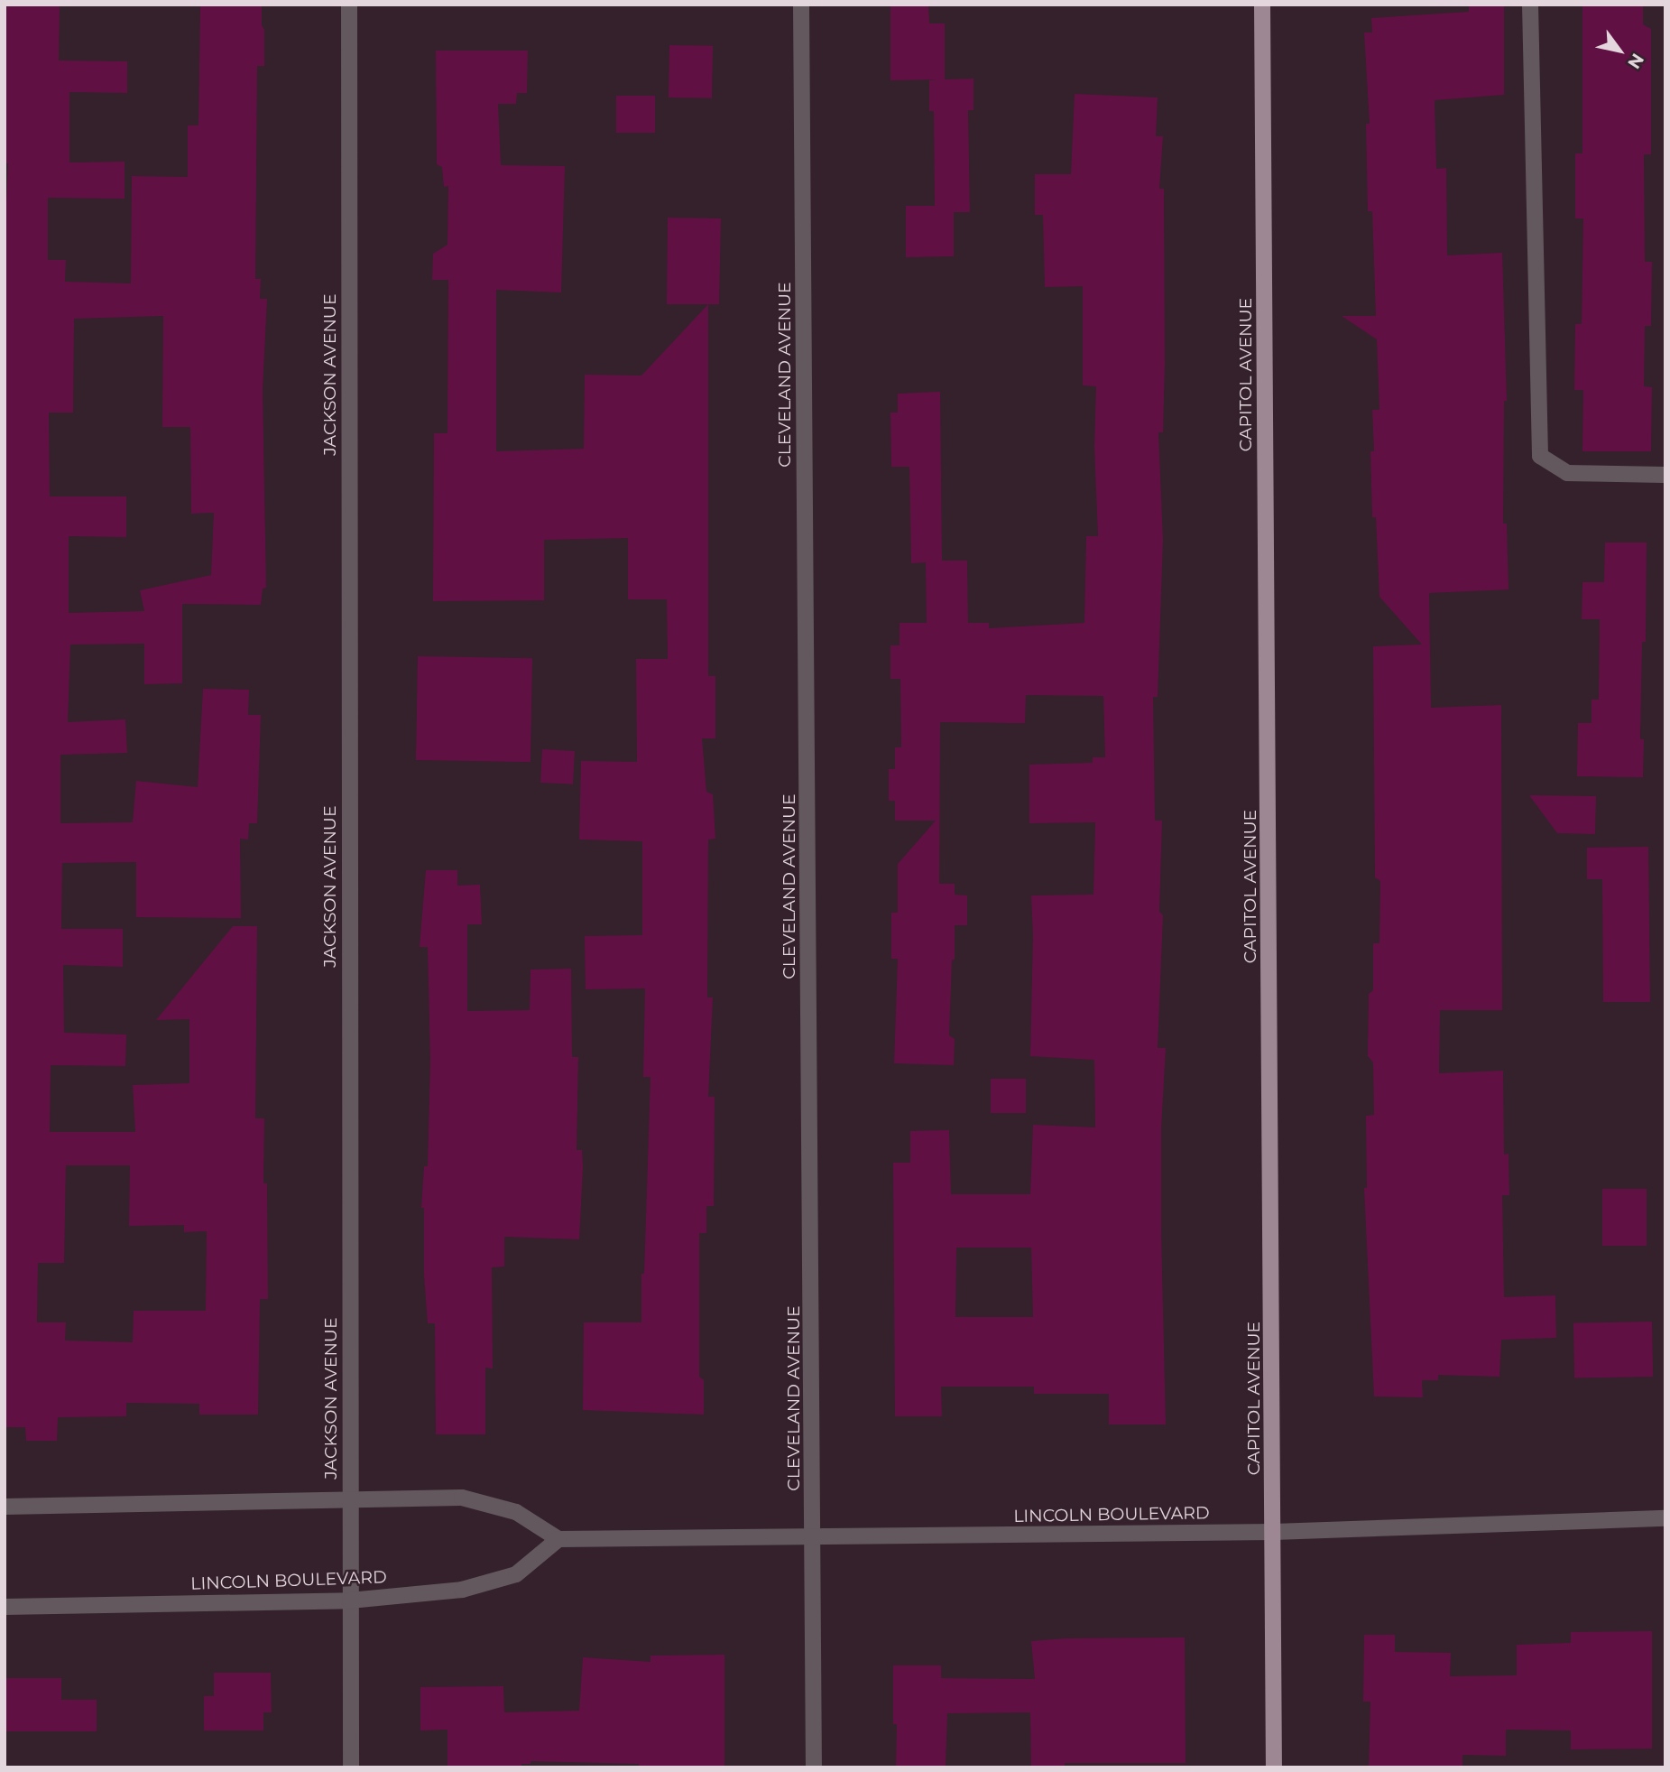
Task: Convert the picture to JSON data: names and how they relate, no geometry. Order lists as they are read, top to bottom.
{
  "streets": {
    "main road": ["CAPITOL AVENUE"],
    "street": ["JACKSON AVENUE", "CLEVELAND AVENUE", "LINCOLN BOULEVARD"]
  },
  "crossings": [
    ["JACKSON AVENUE", "LINCOLN BOULEVARD"],
    ["CLEVELAND AVENUE", "LINCOLN BOULEVARD"],
    ["CAPITOL AVENUE", "LINCOLN BOULEVARD"]
  ],
  "north": "bottom right"
}
